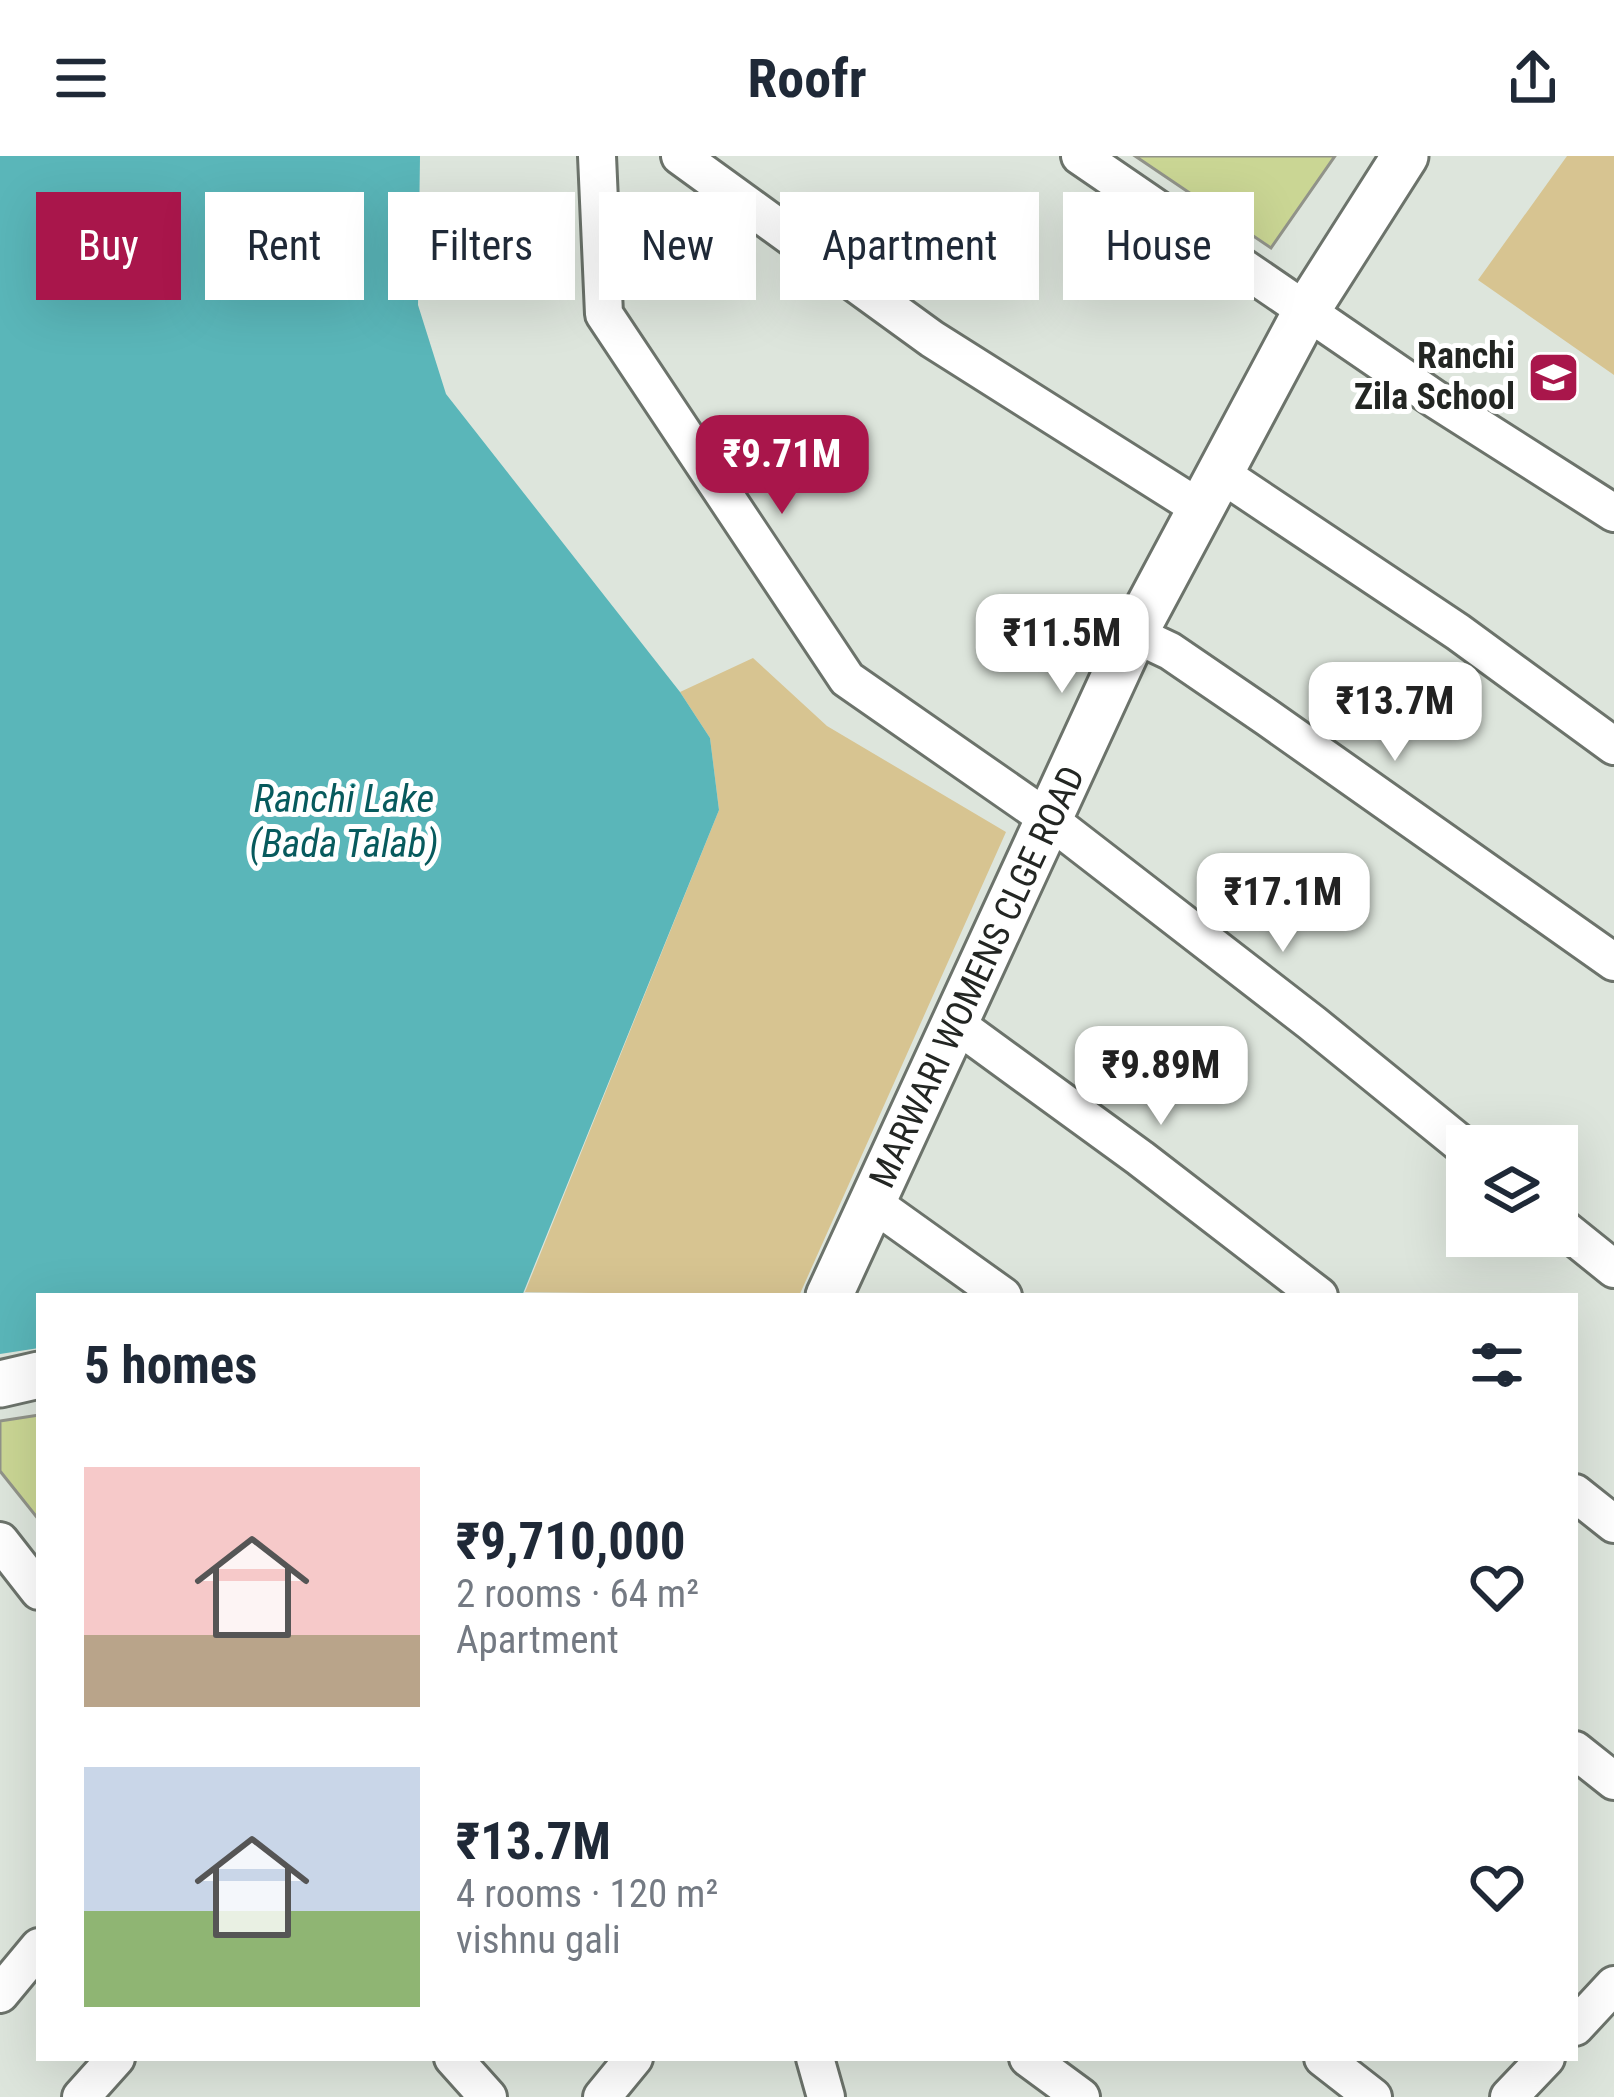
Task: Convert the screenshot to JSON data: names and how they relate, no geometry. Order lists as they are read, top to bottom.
{
  "streets": {
    "street": ["MARWARI WOMENS CLGE ROAD"]
  },
  "water": ["Ranchi Lake (Bada Talab)"],
  "places": {
    "school or university": ["Ranchi Zila School"]
  },
  "page": {
    "header": "Roofr",
    "chip": [
      "Buy",
      "Rent",
      "Filters",
      "New",
      "Apartment",
      "House"
    ],
    "price": [
      "₹9.71M",
      "₹11.5M",
      "₹13.7M",
      "₹17.1M",
      "₹9.89M"
    ],
    "heading": "5 homes",
    "list": [
      {
        "name": "₹9,710,000",
        "note": "2 rooms · 64 m² · Apartment"
      },
      {
        "name": "₹13.7M",
        "note": "4 rooms · 120 m² · vishnu gali"
      }
    ]
  }
}
